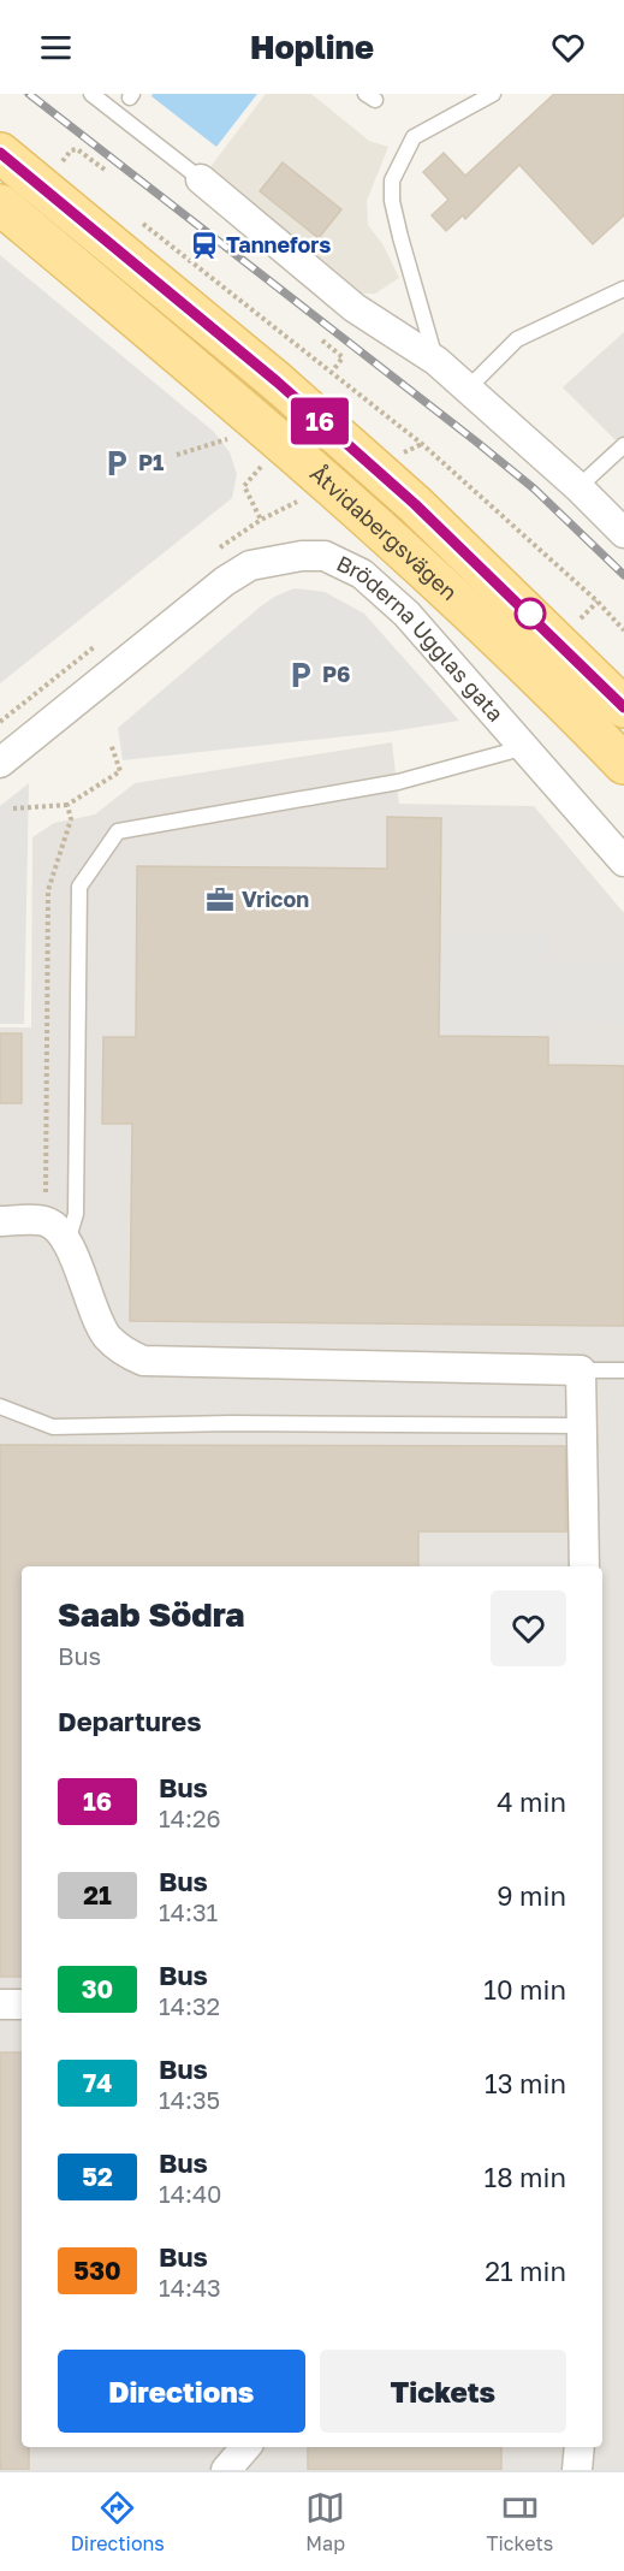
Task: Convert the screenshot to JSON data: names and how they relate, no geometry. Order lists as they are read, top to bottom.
{
  "streets": {
    "main road": ["Åtvidabergsvägen"],
    "street": ["Bröderna Ugglas gata"]
  },
  "places": {
    "station": ["Tannefors"],
    "parking": ["P1", "P6"],
    "office": ["Vricon"]
  },
  "lines": ["bus line 16"],
  "page": {
    "header": "Hopline",
    "on_map": "16",
    "heading": [
      ["Saab Södra", "Bus"],
      "Departures"
    ],
    "list": [
      {
        "mark": "16",
        "name": "Bus",
        "note": "14:26",
        "value": "4 min"
      },
      {
        "mark": "21",
        "name": "Bus",
        "note": "14:31",
        "value": "9 min"
      },
      {
        "mark": "30",
        "name": "Bus",
        "note": "14:32",
        "value": "10 min"
      },
      {
        "mark": "74",
        "name": "Bus",
        "note": "14:35",
        "value": "13 min"
      },
      {
        "mark": "52",
        "name": "Bus",
        "note": "14:40",
        "value": "18 min"
      },
      {
        "mark": "530",
        "name": "Bus",
        "note": "14:43",
        "value": "21 min"
      }
    ],
    "buttons": ["Directions", "Tickets"],
    "tabs": ["Directions", "Map", "Tickets"]
  }
}
